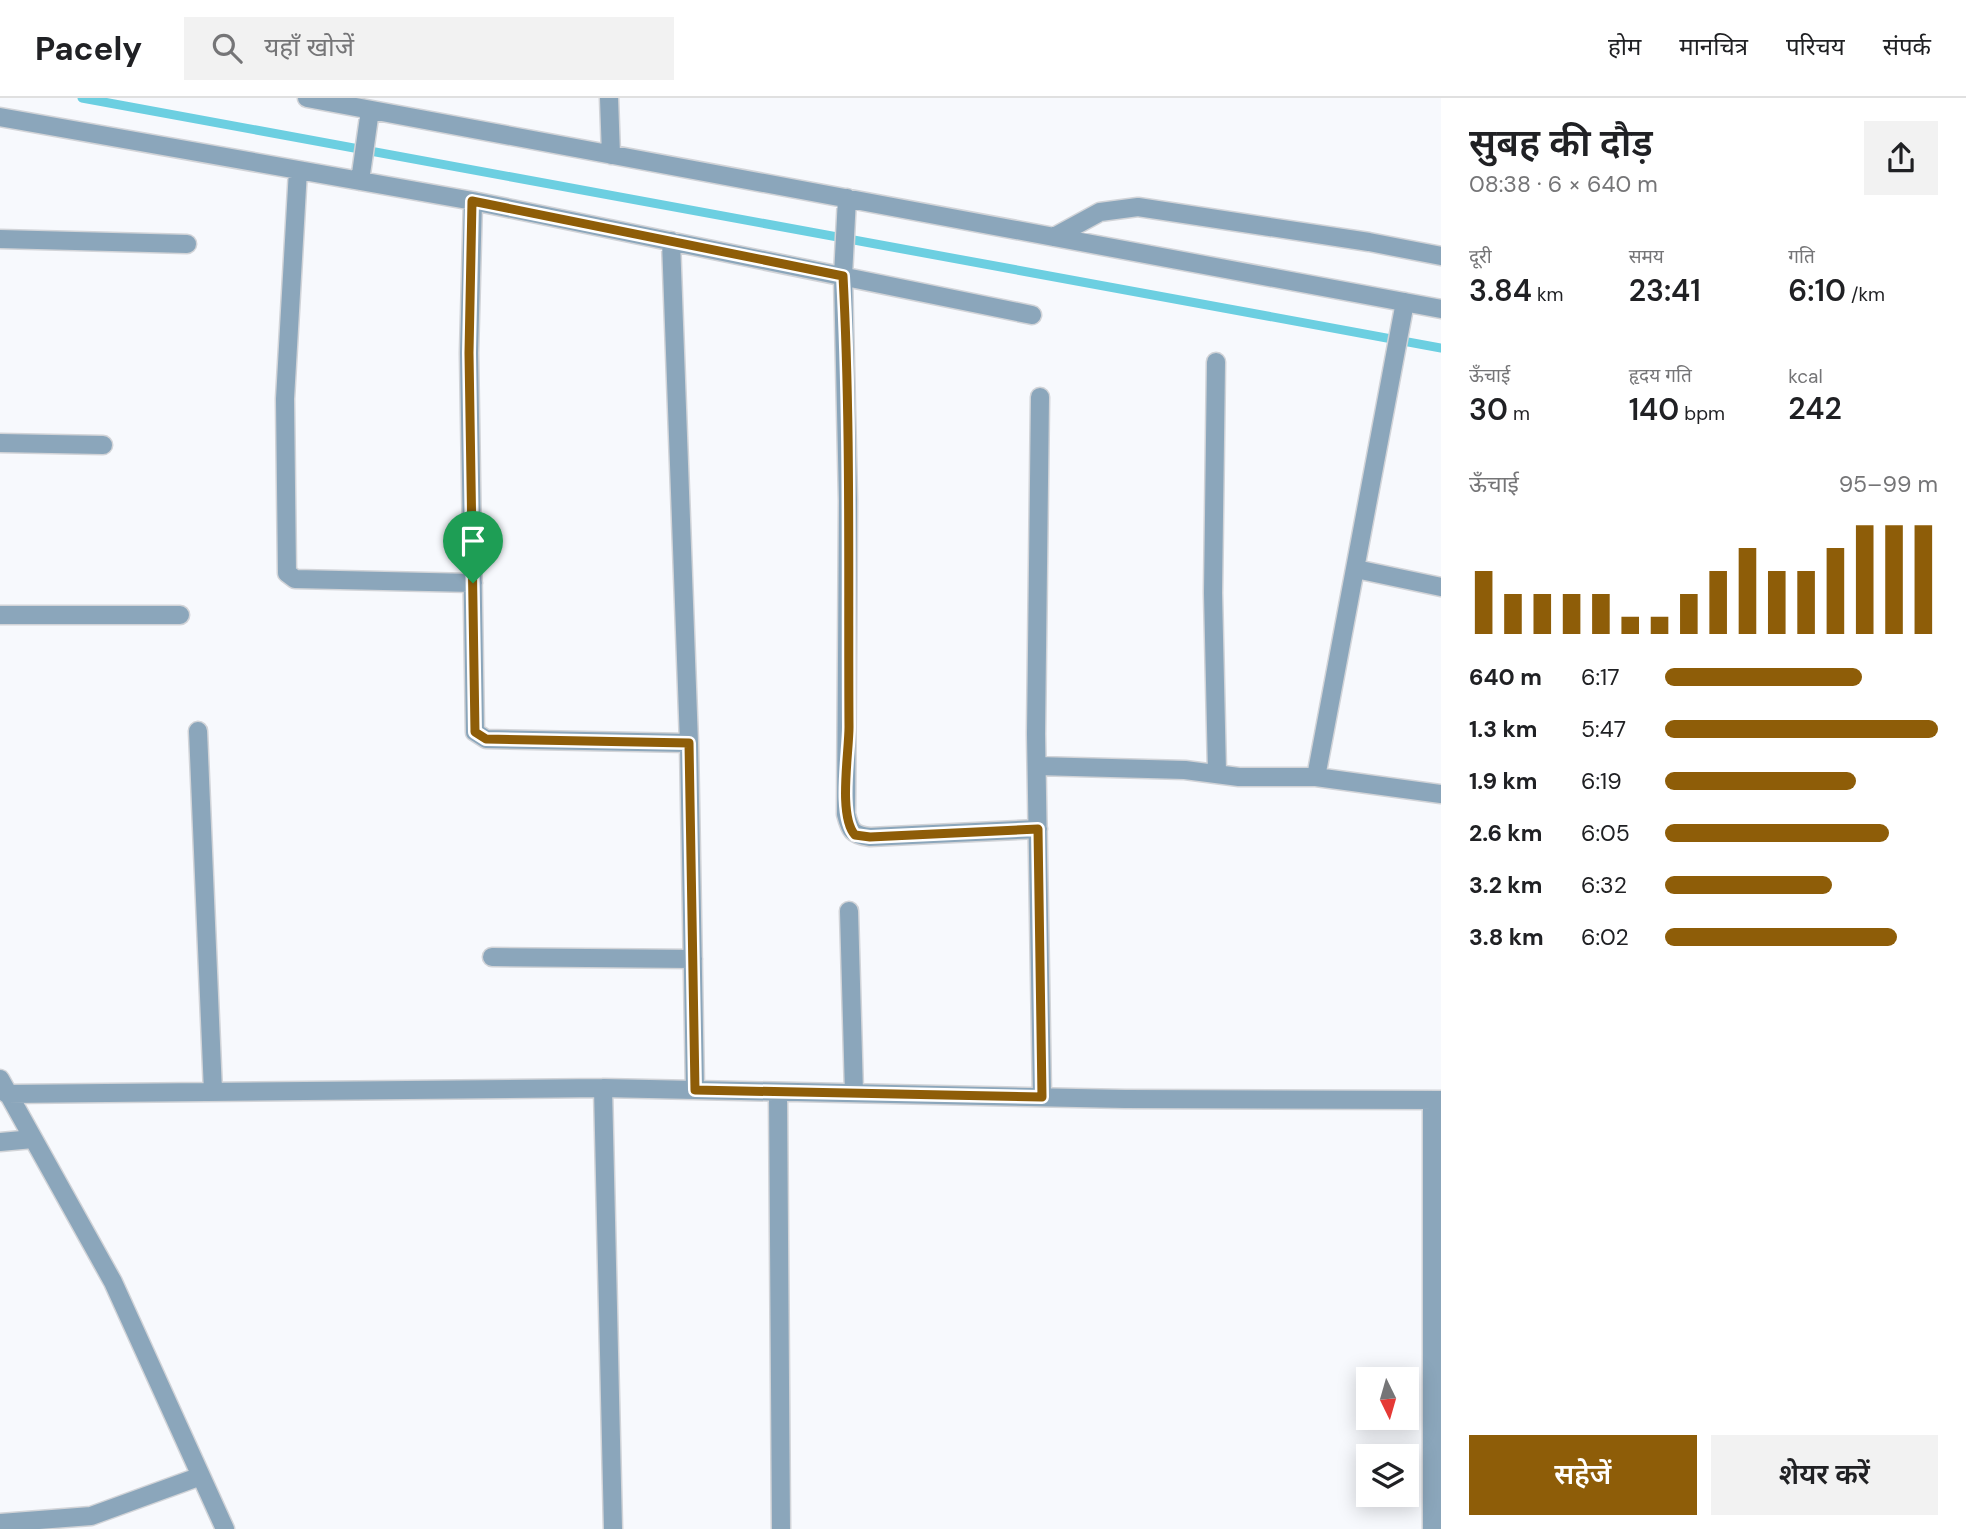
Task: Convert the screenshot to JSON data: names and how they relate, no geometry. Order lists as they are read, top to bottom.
{
  "north": "bottom",
  "page": {
    "header": "Pacely",
    "search": "यहाँ खोजें",
    "nav": [
      "होम",
      "मानचित्र",
      "परिचय",
      "संपर्क"
    ],
    "heading": ["सुबह की दौड़", "08:38 · 6 × 640 m"],
    "stats": [
      ["दूरी", "3.84 km"],
      ["समय", "23:41"],
      ["गति", "6:10 /km"],
      ["ऊँचाई", "30 m"],
      ["हृदय गति", "140 bpm"],
      ["kcal", "242"]
    ],
    "chart": ["ऊँचाई", "95–99 m"],
    "list": [
      {
        "name": "640 m",
        "note": "6:17"
      },
      {
        "name": "1.3 km",
        "note": "5:47"
      },
      {
        "name": "1.9 km",
        "note": "6:19"
      },
      {
        "name": "2.6 km",
        "note": "6:05"
      },
      {
        "name": "3.2 km",
        "note": "6:32"
      },
      {
        "name": "3.8 km",
        "note": "6:02"
      }
    ],
    "buttons": ["सहेजें", "शेयर करें"]
  }
}
